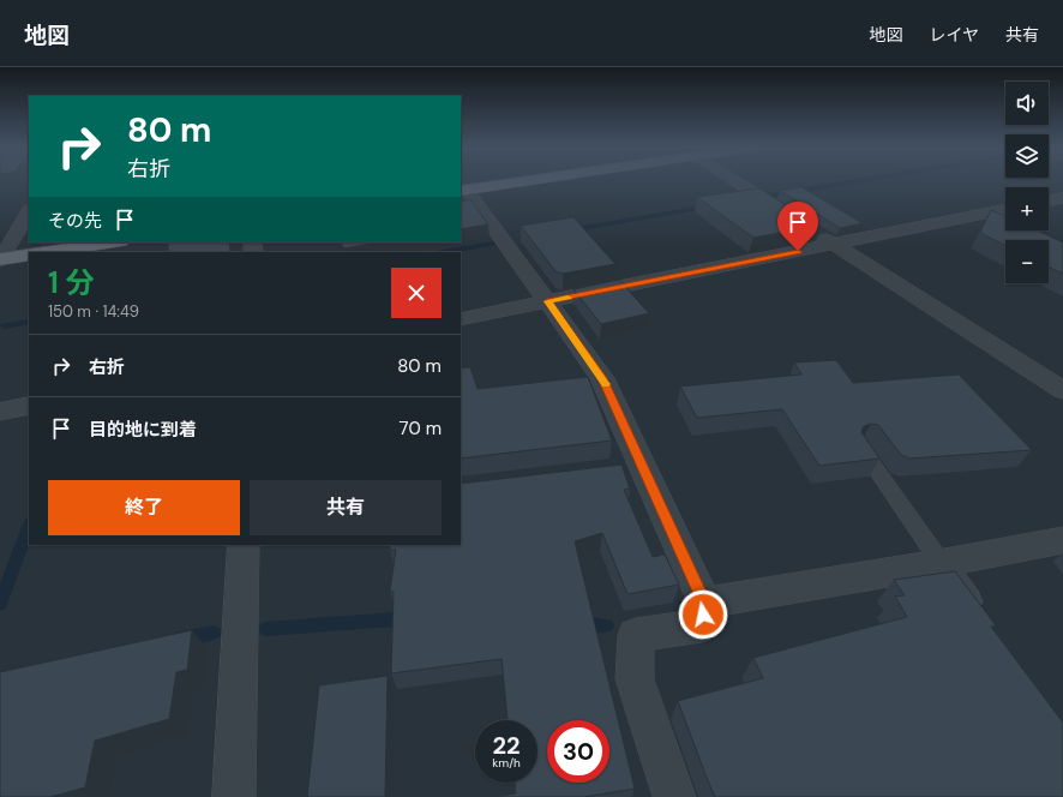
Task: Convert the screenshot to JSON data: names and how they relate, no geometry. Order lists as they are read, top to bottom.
{
  "page": {
    "header": "地図",
    "nav": ["地図", "レイヤ", "共有"],
    "map_buttons": ["+", "−"],
    "turn": ["80 m", "右折"],
    "then": "その先",
    "heading": ["1 分", "150 m · 14:49"],
    "list": [
      {
        "name": "右折",
        "value": "80 m"
      },
      {
        "name": "目的地に到着",
        "value": "70 m"
      }
    ],
    "buttons": ["終了", "共有"],
    "speed": "22 km/h",
    "limit": "30"
  }
}
